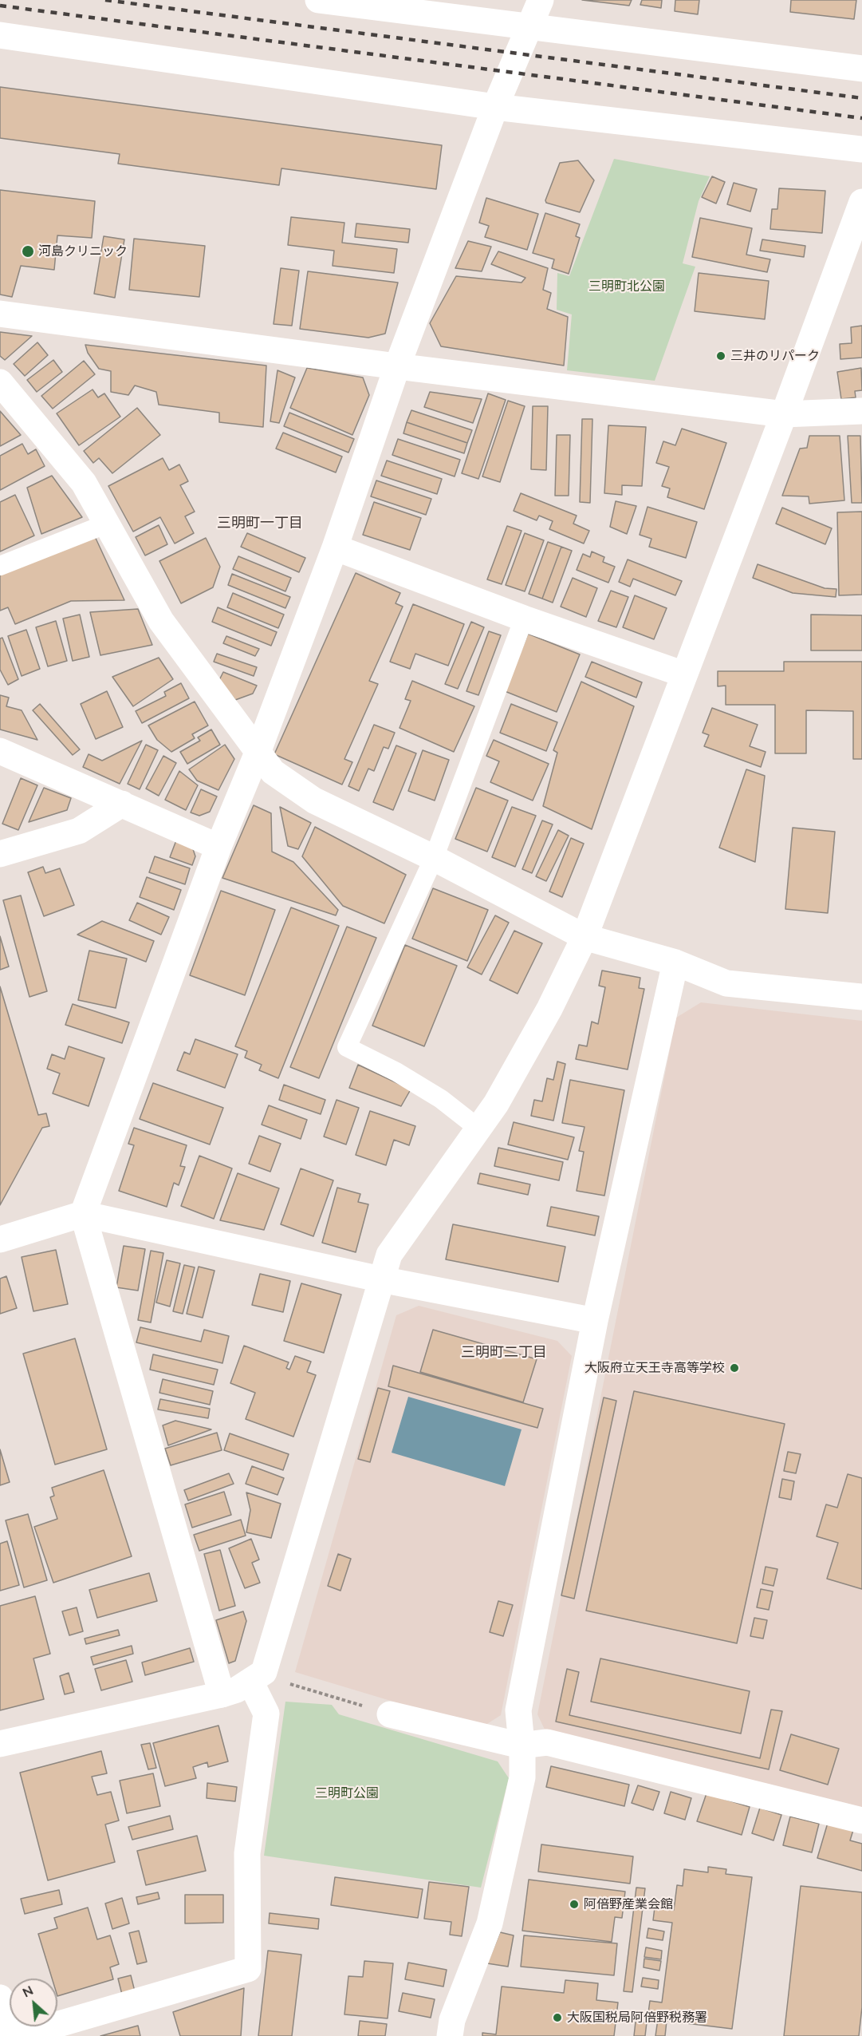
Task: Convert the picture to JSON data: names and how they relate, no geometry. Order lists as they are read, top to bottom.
{
  "districts": ["三明町一丁目", "三明町二丁目"],
  "parks": ["三明町北公園", "三明町公園"],
  "places": [
    "河島クリニック",
    "三井のリパーク",
    "大阪府立天王寺高等学校",
    "阿倍野産業会館",
    "大阪国税局阿倍野税務署"
  ],
  "north": "top left"
}
